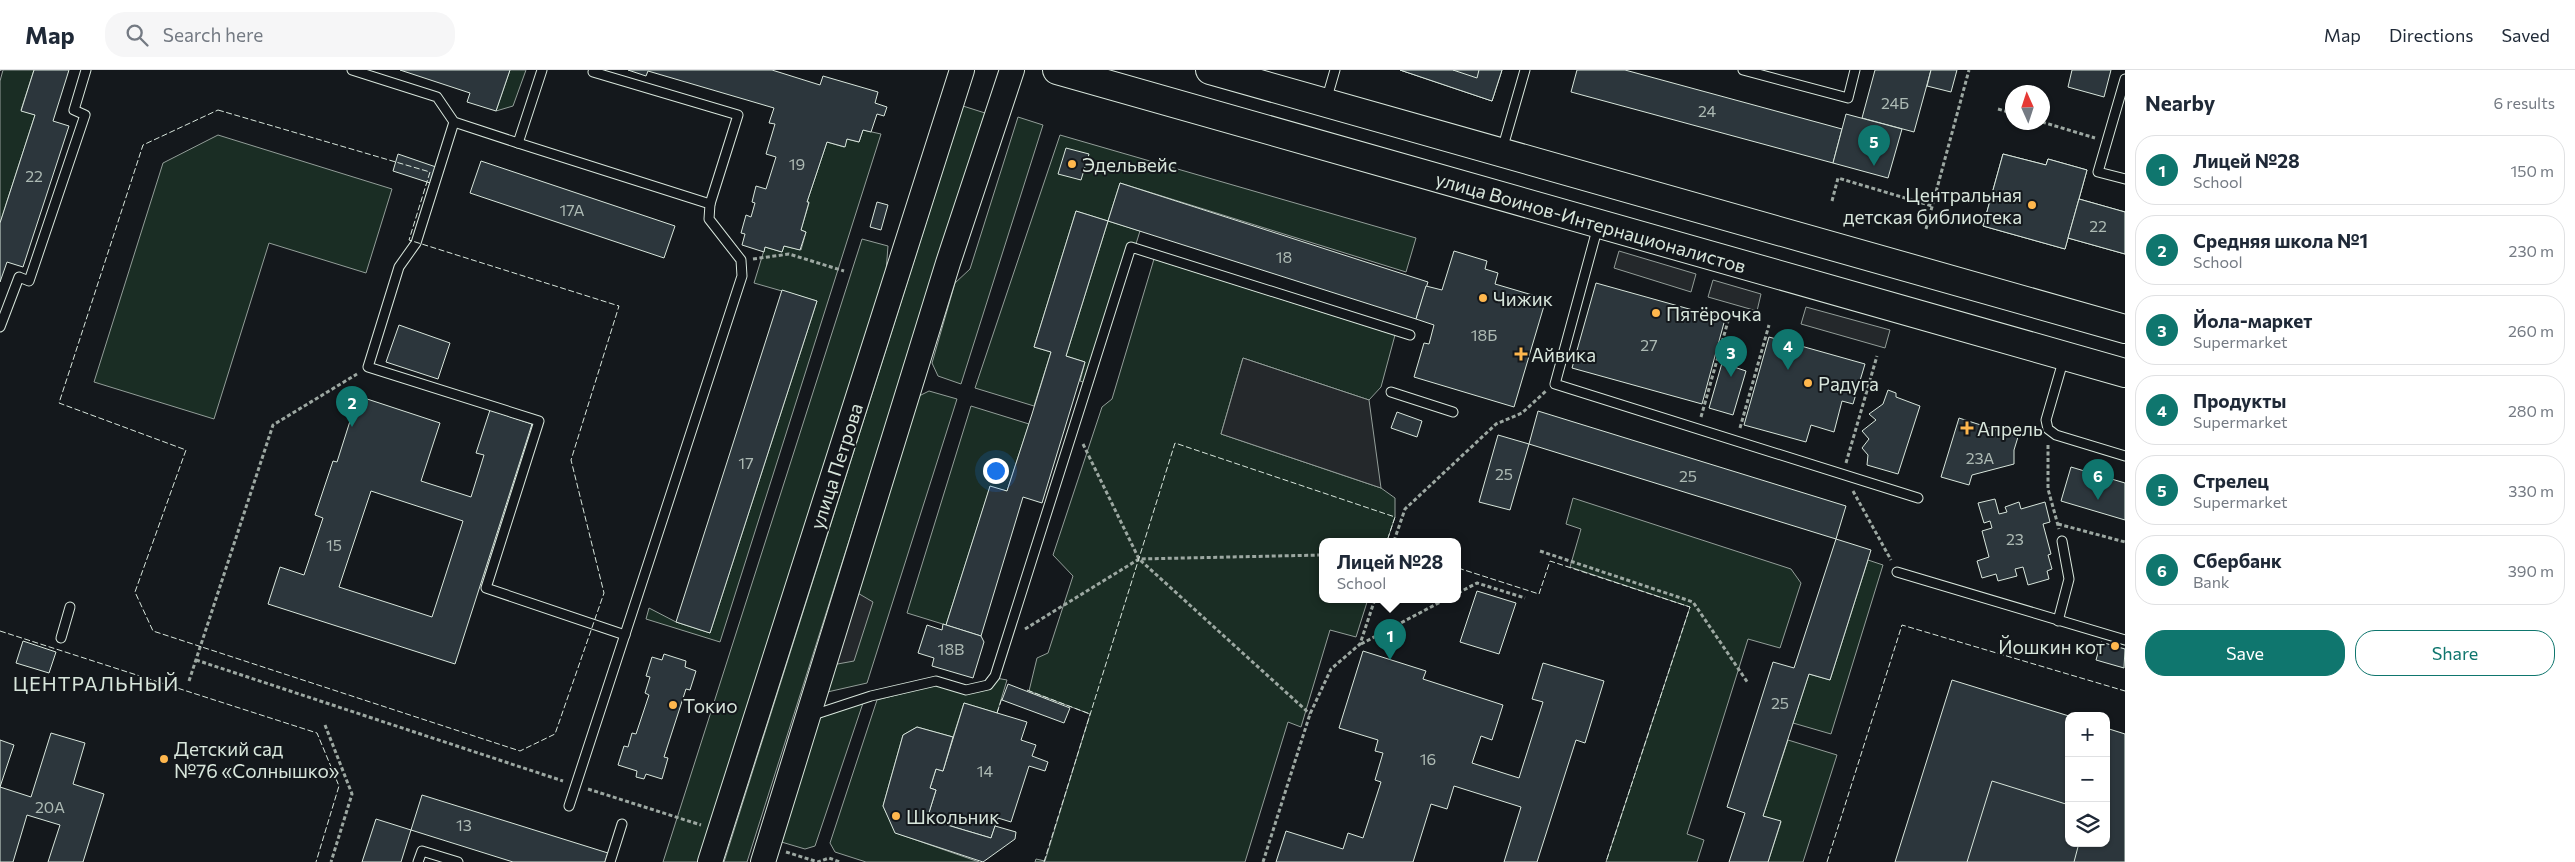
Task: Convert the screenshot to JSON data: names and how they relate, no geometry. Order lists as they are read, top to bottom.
{
  "streets": {
    "main road": ["улица Воинов-Интернационалистов", "улица Петрова"]
  },
  "districts": ["ЦЕНТРАЛЬНЫЙ"],
  "places": {
    "other": [
      "Эдельвейс",
      "Центральная детская библиотека",
      "Чижик",
      "Пятёрочка",
      "Радуга",
      "Йошкин кот",
      "Токио",
      "Детский сад №76 «Солнышко»",
      "Школьник"
    ],
    "health": ["Айвика", "Апрель"]
  },
  "house_numbers": [
    "24Б",
    "24",
    "19",
    "22",
    "17А",
    "22",
    "18",
    "18Б",
    "27",
    "23А",
    "17",
    "25",
    "25",
    "23",
    "15",
    "18В",
    "25",
    "16",
    "14",
    "20А",
    "13"
  ],
  "north": "top",
  "page": {
    "header": "Map",
    "search": "Search here",
    "nav": ["Map", "Directions", "Saved"],
    "heading": ["Nearby", "6 results"],
    "pins": [
      "5",
      "4",
      "3",
      "2",
      "6",
      "1"
    ],
    "list": [
      {
        "mark": "1",
        "name": "Лицей №28",
        "note": "School",
        "value": "150 m"
      },
      {
        "mark": "2",
        "name": "Средняя школа №1",
        "note": "School",
        "value": "230 m"
      },
      {
        "mark": "3",
        "name": "Йола-маркет",
        "note": "Supermarket",
        "value": "260 m"
      },
      {
        "mark": "4",
        "name": "Продукты",
        "note": "Supermarket",
        "value": "280 m"
      },
      {
        "mark": "5",
        "name": "Стрелец",
        "note": "Supermarket",
        "value": "330 m"
      },
      {
        "mark": "6",
        "name": "Сбербанк",
        "note": "Bank",
        "value": "390 m"
      }
    ],
    "popup": ["Лицей №28", "School"],
    "buttons": ["Save", "Share"],
    "map_buttons": ["+", "−"]
  }
}
